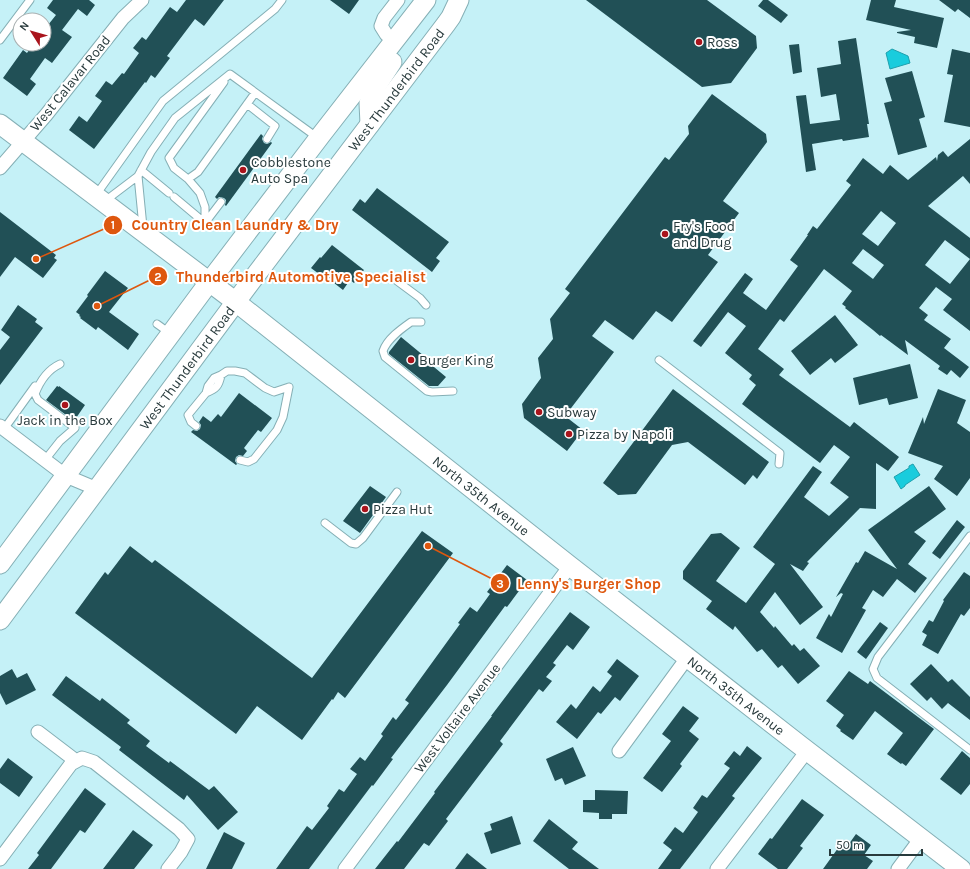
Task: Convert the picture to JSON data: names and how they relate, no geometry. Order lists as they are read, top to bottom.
{
  "streets": {
    "main road": ["West Thunderbird Road", "North 35th Avenue"],
    "street": ["West Calavar Road", "West Voltaire Avenue"]
  },
  "crossings": [
    ["West Calavar Road", "North 35th Avenue"],
    ["West Thunderbird Road", "North 35th Avenue"],
    ["North 35th Avenue", "West Voltaire Avenue"]
  ],
  "places": [
    "Ross",
    "Cobblestone Auto Spa",
    "Fry's Food and Drug",
    "Country Clean Laundry & Dry",
    "Thunderbird Automotive Specialist",
    "Burger King",
    "Jack in the Box",
    "Subway",
    "Pizza by Napoli",
    "Pizza Hut",
    "Lenny's Burger Shop"
  ],
  "scale_bar": "50 m",
  "north": "top left"
}
